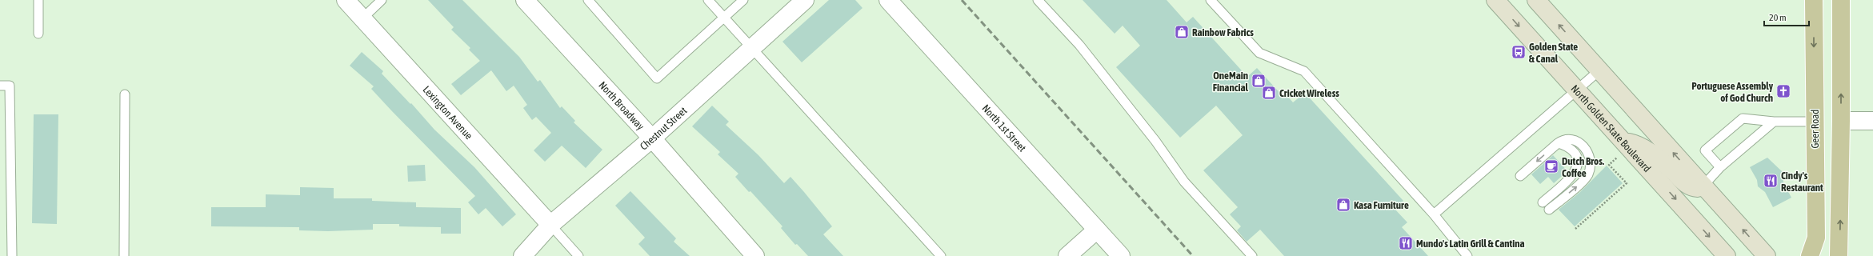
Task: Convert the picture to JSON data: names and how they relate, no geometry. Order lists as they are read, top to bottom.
{
  "streets": {
    "main road": ["North Golden State Boulevard", "Geer Road"],
    "street": [
      "North Broadway",
      "Lexington Avenue",
      "Chestnut Street",
      "North 1st Street"
    ]
  },
  "crossings": [
    ["North Broadway", "Chestnut Street"],
    ["Lexington Avenue", "Chestnut Street"]
  ],
  "places": {
    "shop": [
      "Rainbow Fabrics",
      "OneMain Financial",
      "Cricket Wireless",
      "Kasa Furniture"
    ],
    "bus stop": ["Golden State & Canal"],
    "church": ["Portuguese Assembly of God Church"],
    "cafe": ["Dutch Bros. Coffee"],
    "restaurant": ["Cindy's Restaurant", "Mundo's Latin Grill & Cantina"]
  },
  "scale_bar": "20 m"
}
